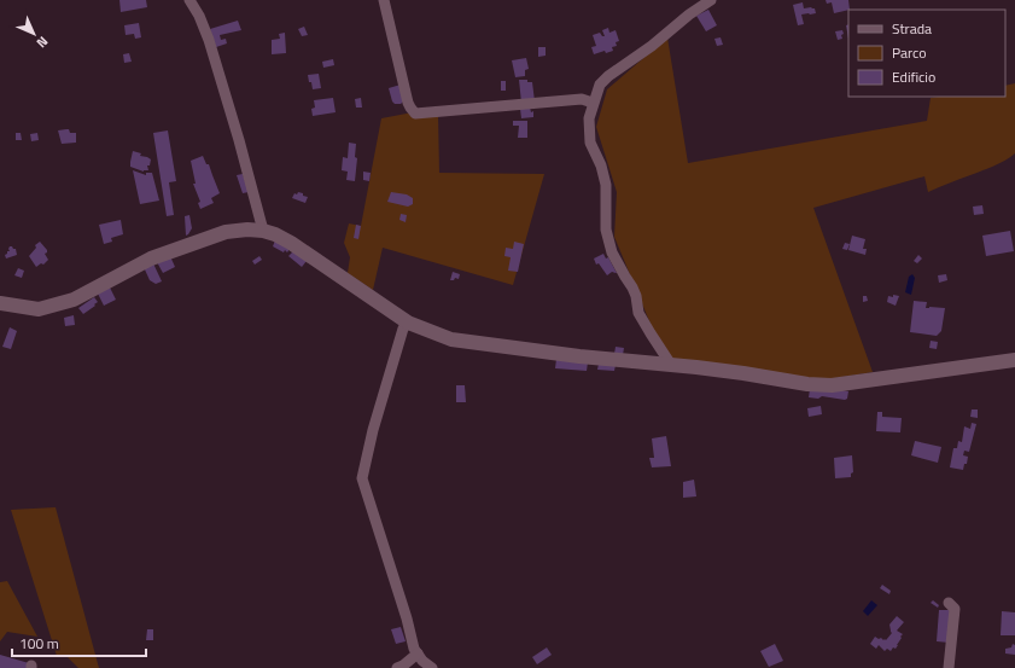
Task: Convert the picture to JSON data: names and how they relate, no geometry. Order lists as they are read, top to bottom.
{
  "legend": ["Strada", "Parco", "Edificio"],
  "scale_bar": "100 m",
  "north": "bottom right"
}
